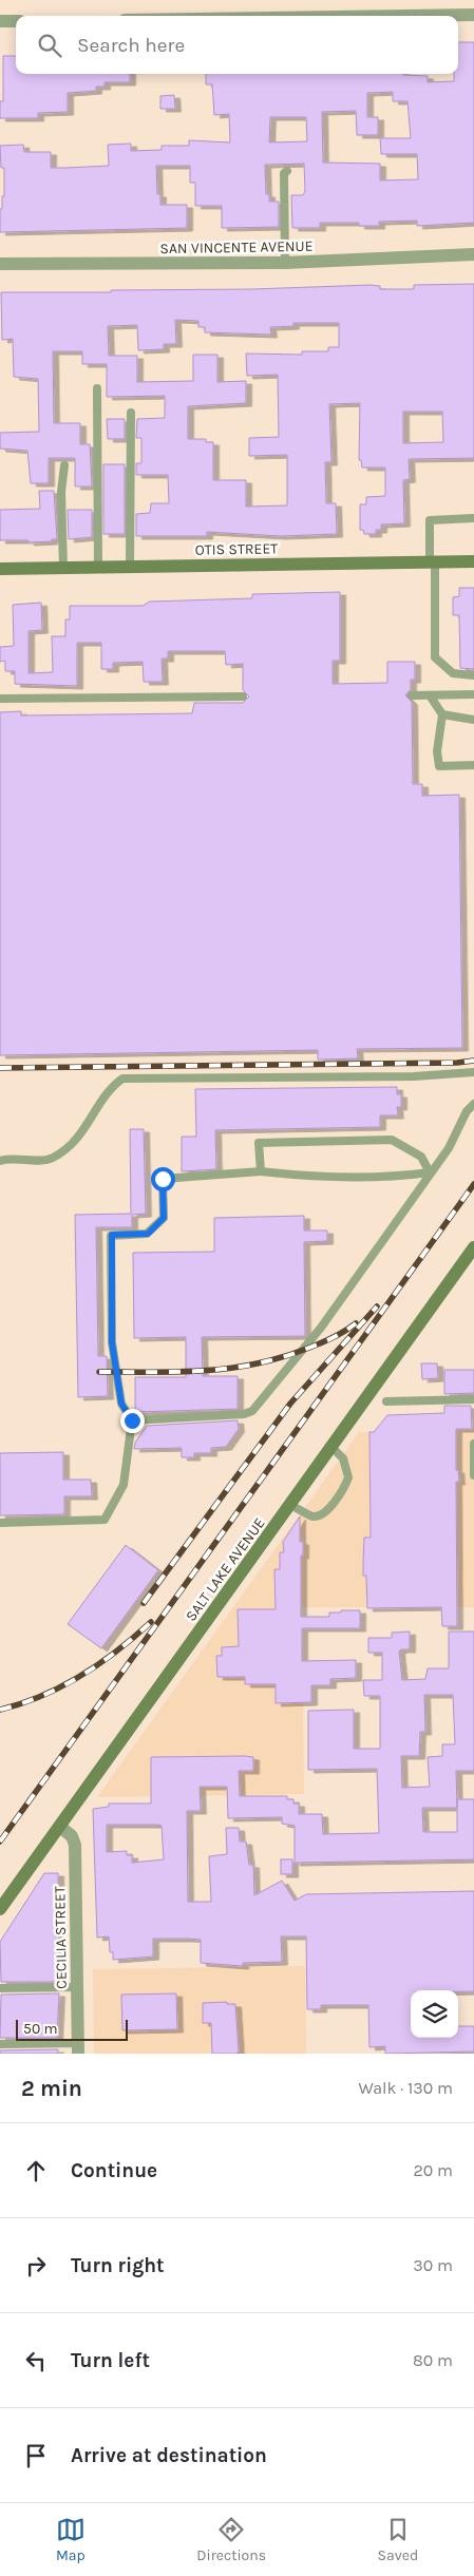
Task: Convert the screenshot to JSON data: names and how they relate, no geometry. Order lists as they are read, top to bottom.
{
  "streets": {
    "street": [
      "SAN VINCENTE AVENUE",
      "OTIS STREET",
      "SALT LAKE AVENUE",
      "CECILIA STREET"
    ]
  },
  "crossings": [
    ["SALT LAKE AVENUE", "CECILIA STREET"]
  ],
  "scale_bar": "50 m",
  "page": {
    "search": "Search here",
    "scale": "50 m",
    "heading": ["2 min", "Walk · 130 m"],
    "list": [
      ["Continue", "20 m"],
      ["Turn right", "30 m"],
      ["Turn left", "80 m"],
      "Arrive at destination"
    ],
    "nav": ["Map", "Directions", "Saved"]
  }
}
